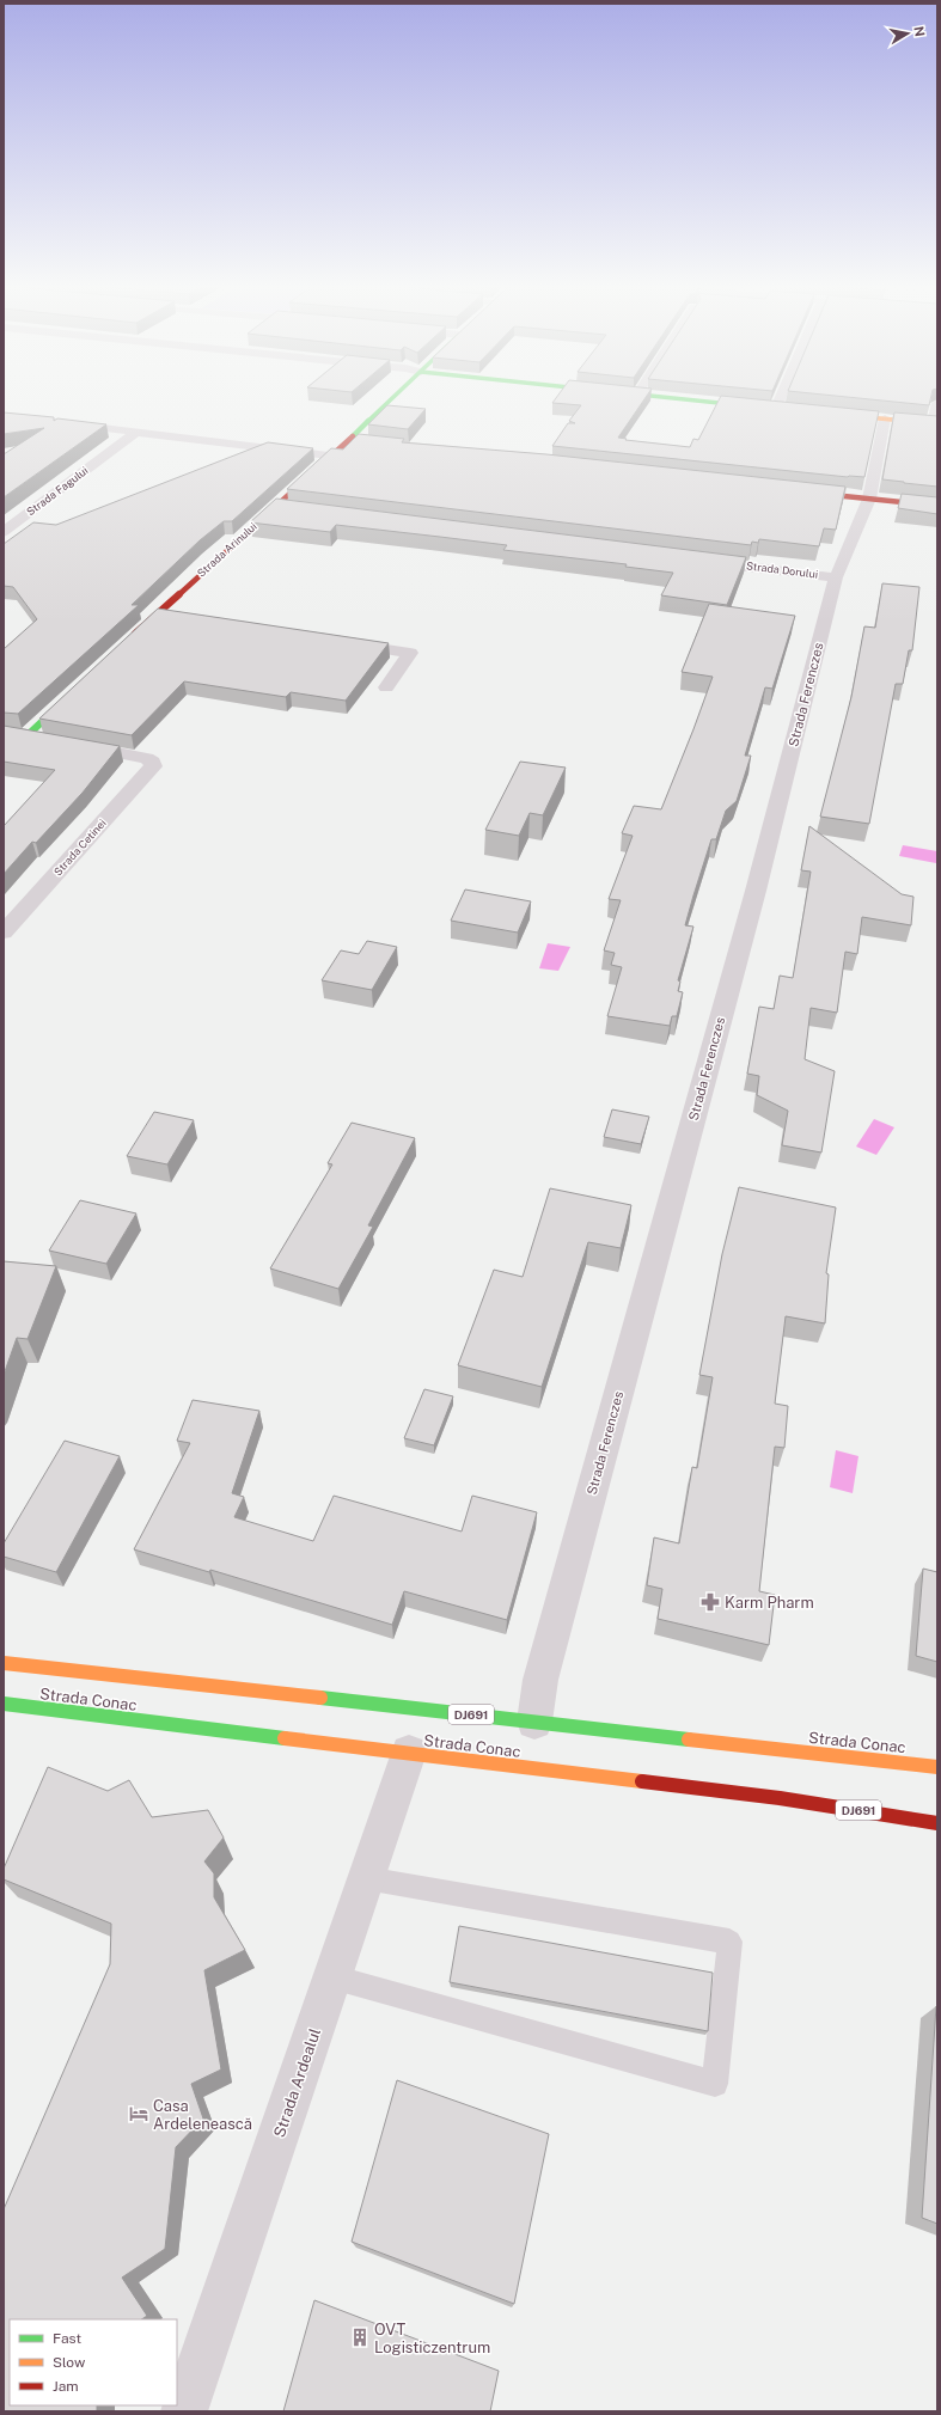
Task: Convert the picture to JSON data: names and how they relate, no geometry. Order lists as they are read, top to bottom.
{
  "streets": {
    "street": [
      "Strada Fagului",
      "Strada Arinului",
      "Strada Dorului",
      "Strada Ferenczes",
      "Strada Cetinei",
      "Strada Conac",
      "DJ691",
      "Strada Ardealul"
    ]
  },
  "crossings": [
    ["Strada Dorului", "Strada Ferenczes"],
    ["Strada Ferenczes", "Strada Conac"],
    ["Strada Conac", "Strada Ardealul"]
  ],
  "places": {
    "pharmacy": ["Karm Pharm"],
    "hotel": ["Casa Ardelenească"],
    "building": ["OVT Logisticzentrum"]
  },
  "legend": ["Fast", "Slow", "Jam"],
  "north": "right"
}
